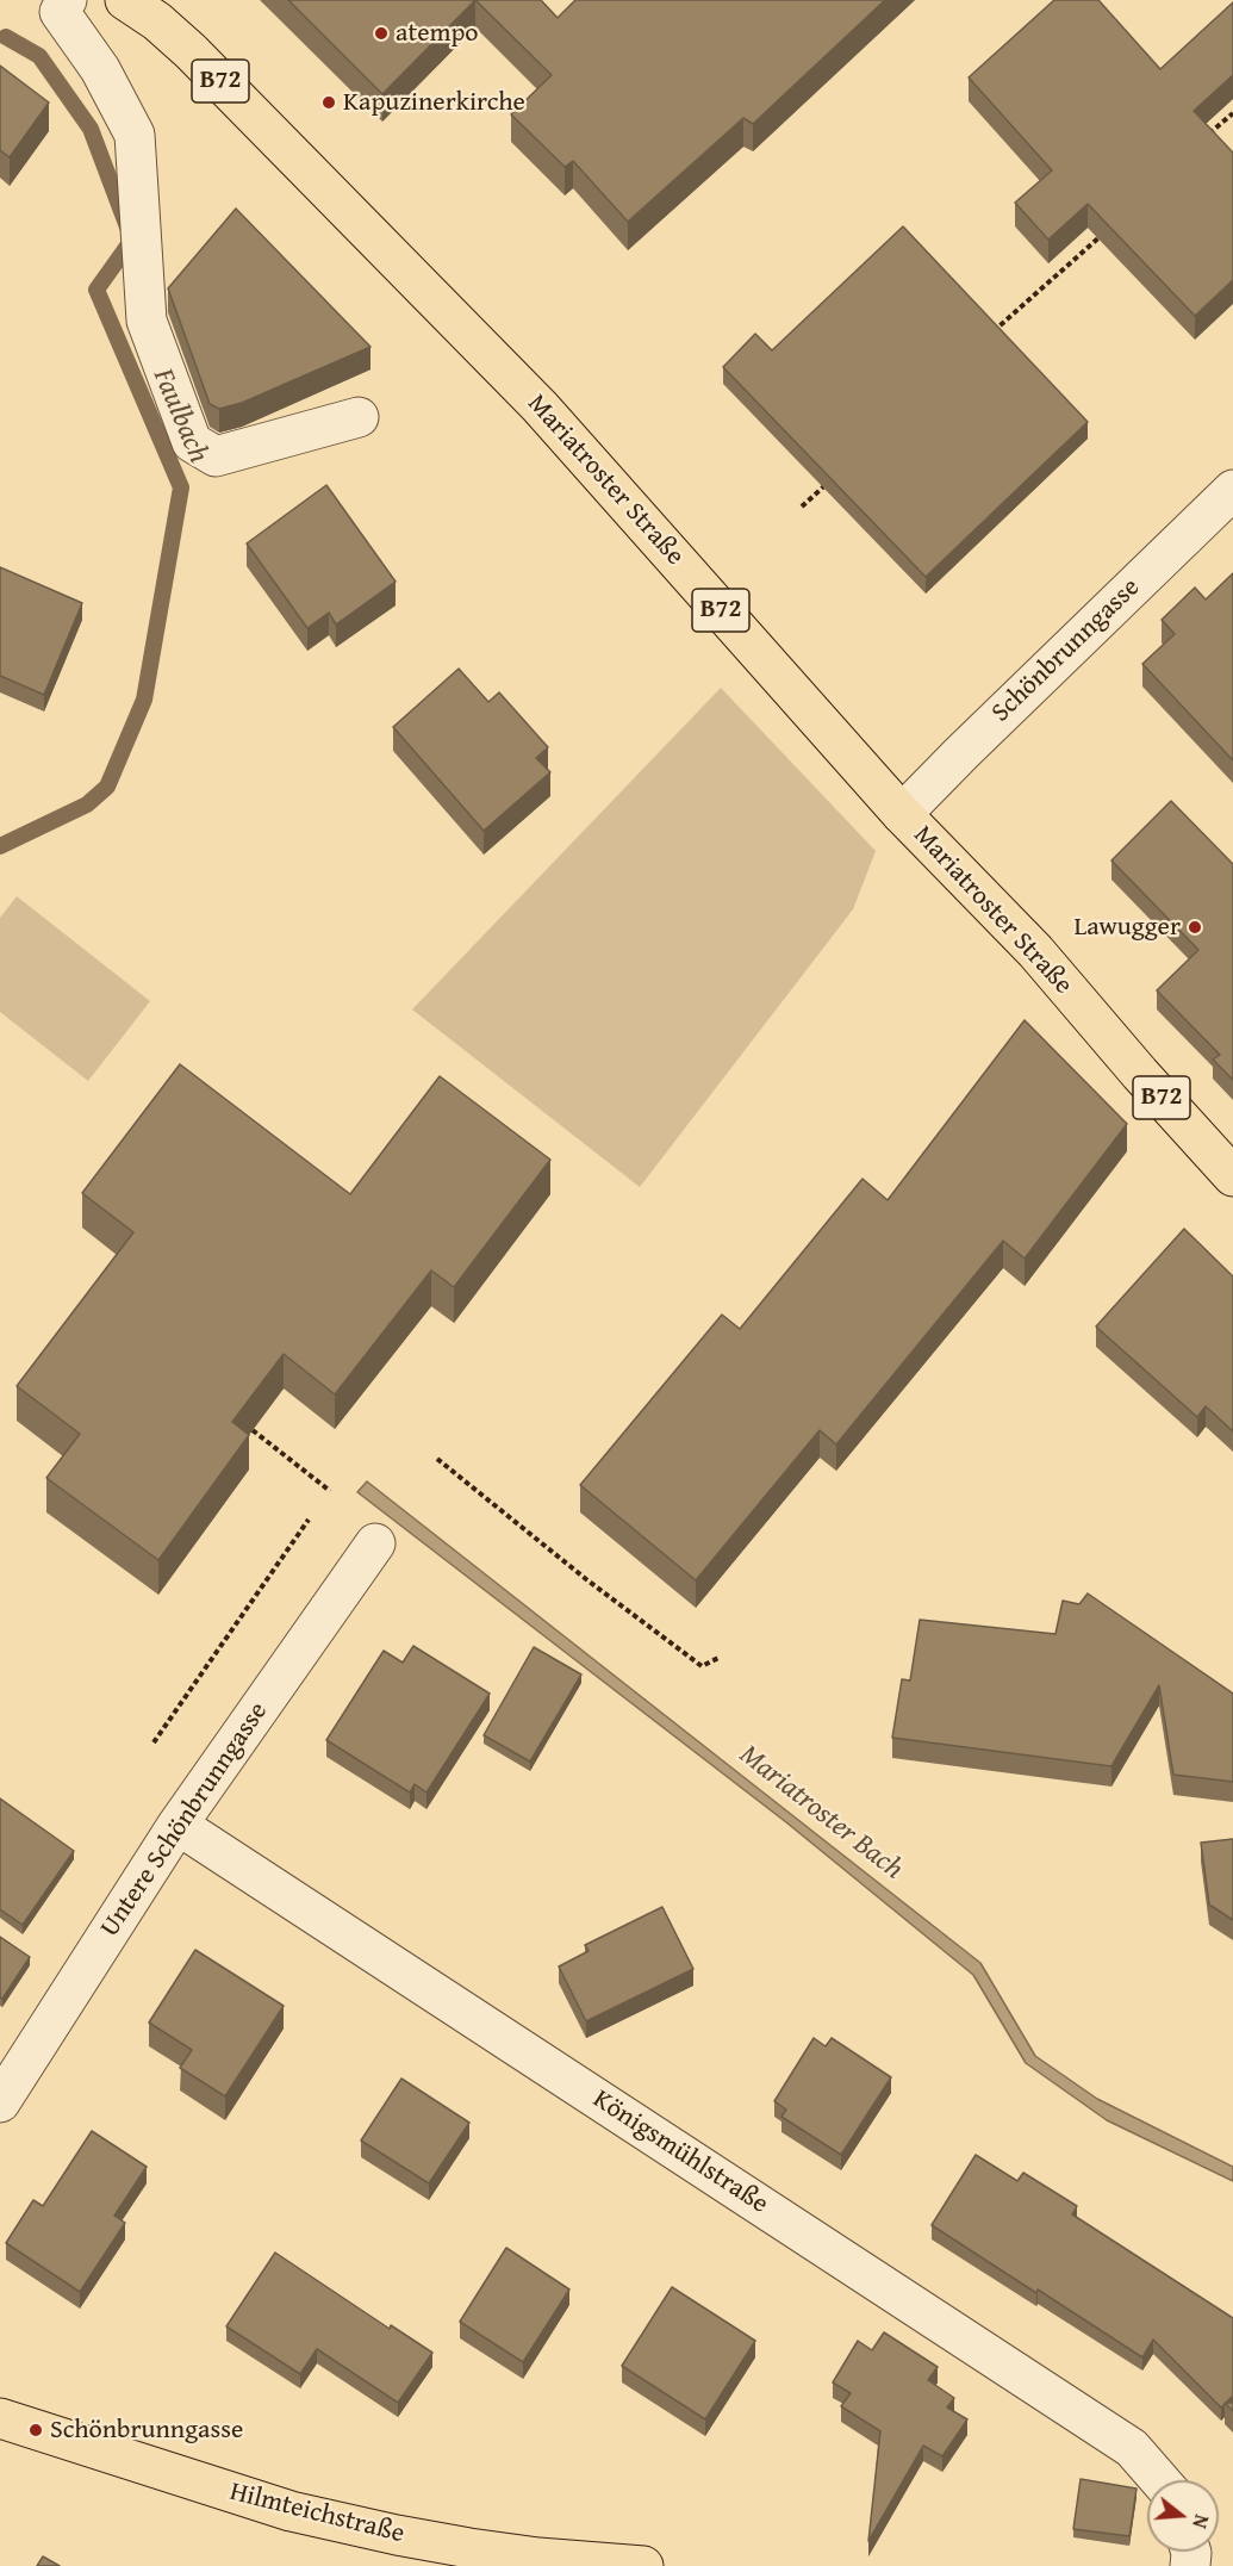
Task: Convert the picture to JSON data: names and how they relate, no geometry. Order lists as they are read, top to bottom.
{
  "streets": {
    "main road": ["B72", "Mariatroster Straße", "Hilmteichstraße"],
    "street": ["Schönbrunngasse", "Untere Schönbrunngasse", "Königsmühlstraße"]
  },
  "crossings": [
    ["Mariatroster Straße", "Schönbrunngasse"],
    ["Untere Schönbrunngasse", "Königsmühlstraße"]
  ],
  "water": ["Faulbach", "Mariatroster Bach"],
  "places": [
    "atempo",
    "Kapuzinerkirche",
    "Lawugger",
    "Schönbrunngasse"
  ],
  "north": "right"
}
